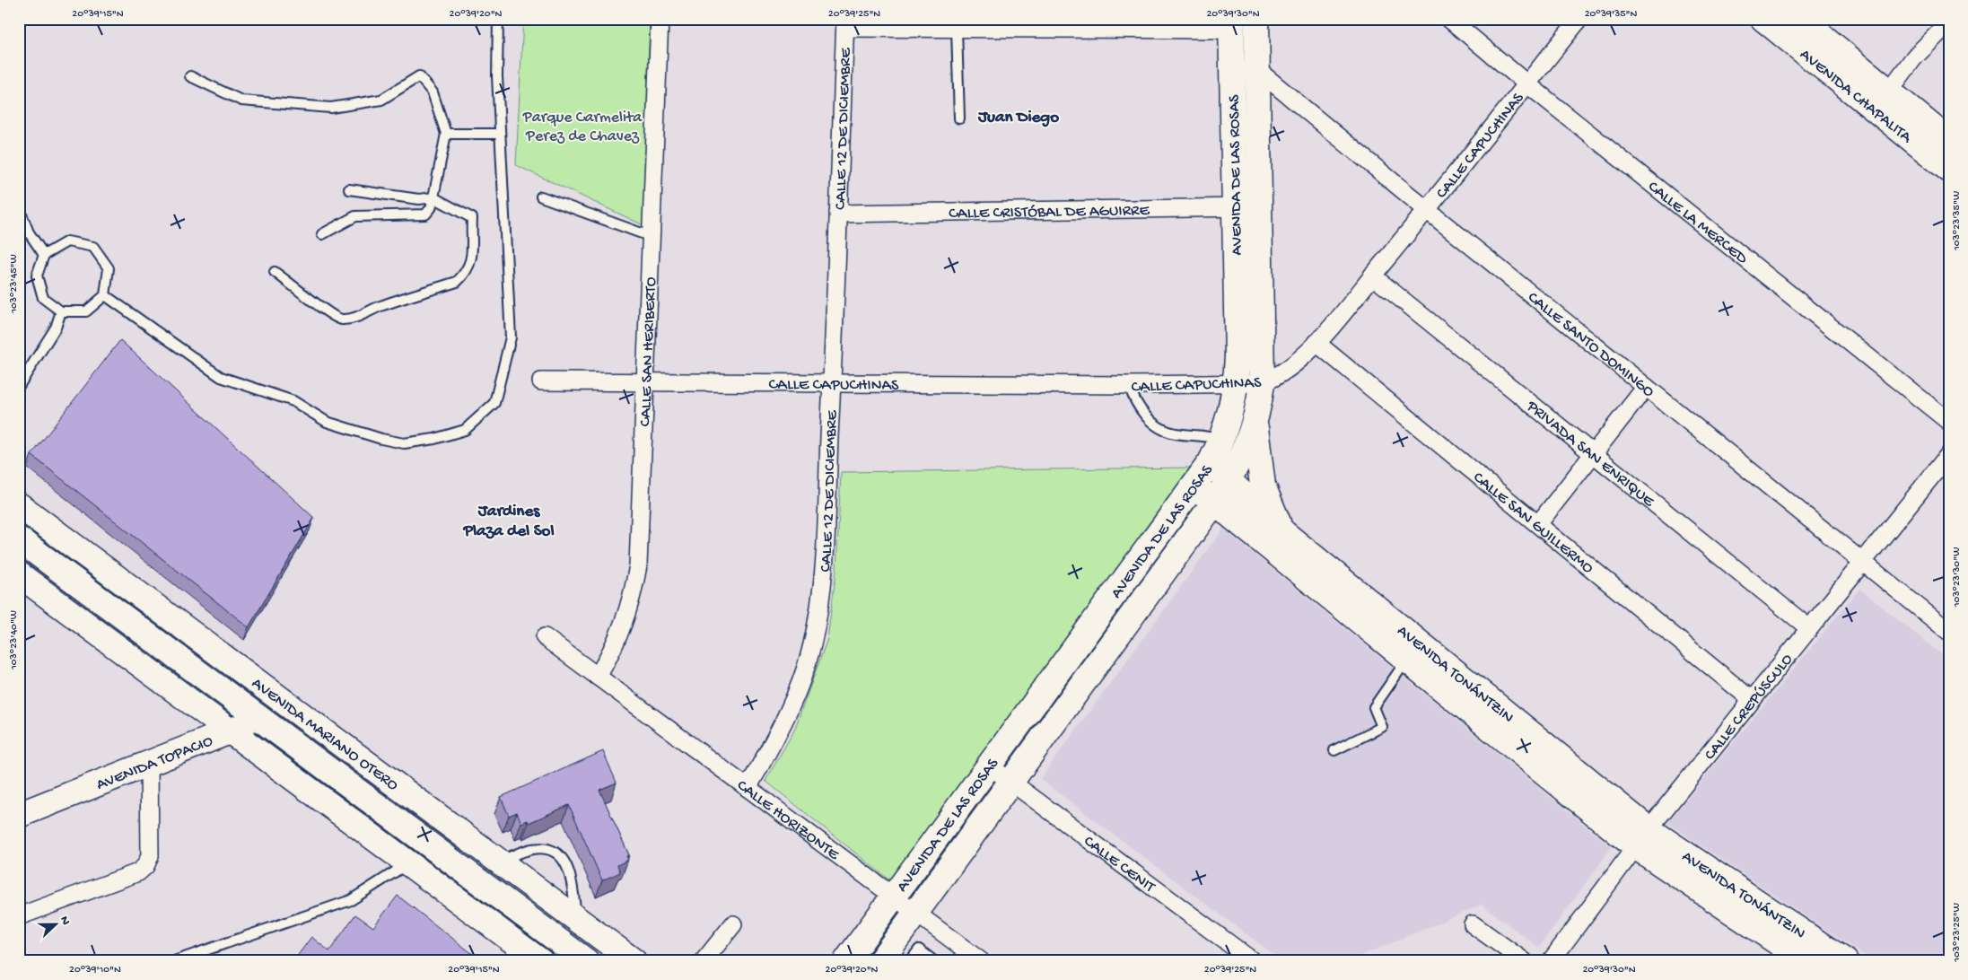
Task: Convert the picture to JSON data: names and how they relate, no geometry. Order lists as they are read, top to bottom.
{
  "streets": {
    "street": [
      "AVENIDA CHAPALITA",
      "CALLE 12 DE DICIEMBRE",
      "CALLE CAPUCHINAS",
      "AVENIDA DE LAS ROSAS",
      "CALLE CRISTÓBAL DE AGUIRRE",
      "CALLE LA MERCED",
      "CALLE SANTO DOMINGO",
      "CALLE SAN HERIBERTO",
      "PRIVADA SAN ENRIQUE",
      "CALLE SAN GUILLERMO",
      "AVENIDA TONÁNTZIN",
      "CALLE CREPÚSCULO",
      "AVENIDA MARIANO OTERO",
      "AVENIDA TOPACIO",
      "CALLE HORIZONTE",
      "CALLE CENIT"
    ]
  },
  "crossings": [
    ["CALLE 12 DE DICIEMBRE", "CALLE CAPUCHINAS"],
    ["CALLE 12 DE DICIEMBRE", "CALLE CRISTÓBAL DE AGUIRRE"],
    ["CALLE 12 DE DICIEMBRE", "CALLE HORIZONTE"],
    ["CALLE CAPUCHINAS", "AVENIDA DE LAS ROSAS"],
    ["CALLE CAPUCHINAS", "CALLE LA MERCED"],
    ["CALLE CAPUCHINAS", "CALLE SANTO DOMINGO"],
    ["CALLE CAPUCHINAS", "CALLE SAN HERIBERTO"],
    ["CALLE CAPUCHINAS", "PRIVADA SAN ENRIQUE"],
    ["CALLE CAPUCHINAS", "CALLE SAN GUILLERMO"],
    ["AVENIDA DE LAS ROSAS", "CALLE CRISTÓBAL DE AGUIRRE"],
    ["AVENIDA DE LAS ROSAS", "CALLE SANTO DOMINGO"],
    ["AVENIDA DE LAS ROSAS", "AVENIDA TONÁNTZIN"],
    ["AVENIDA DE LAS ROSAS", "CALLE HORIZONTE"],
    ["AVENIDA DE LAS ROSAS", "CALLE CENIT"],
    ["CALLE SANTO DOMINGO", "CALLE CREPÚSCULO"],
    ["CALLE SAN HERIBERTO", "CALLE HORIZONTE"],
    ["PRIVADA SAN ENRIQUE", "CALLE CREPÚSCULO"],
    ["CALLE SAN GUILLERMO", "CALLE CREPÚSCULO"],
    ["AVENIDA TONÁNTZIN", "CALLE CREPÚSCULO"],
    ["AVENIDA MARIANO OTERO", "AVENIDA TOPACIO"]
  ],
  "districts": ["Juan Diego", "Jardines Plaza del Sol"],
  "parks": ["Parque Carmelita Perez de Chavez"],
  "north": "right",
  "coordinates": [
    "20°39'15\"N",
    "20°39'20\"N",
    "20°39'25\"N",
    "20°39'30\"N",
    "20°39'35\"N",
    "103°23'35\"W",
    "103°23'45\"W",
    "103°23'30\"W",
    "103°23'40\"W",
    "103°23'25\"W",
    "20°39'10\"N"
  ]
}
